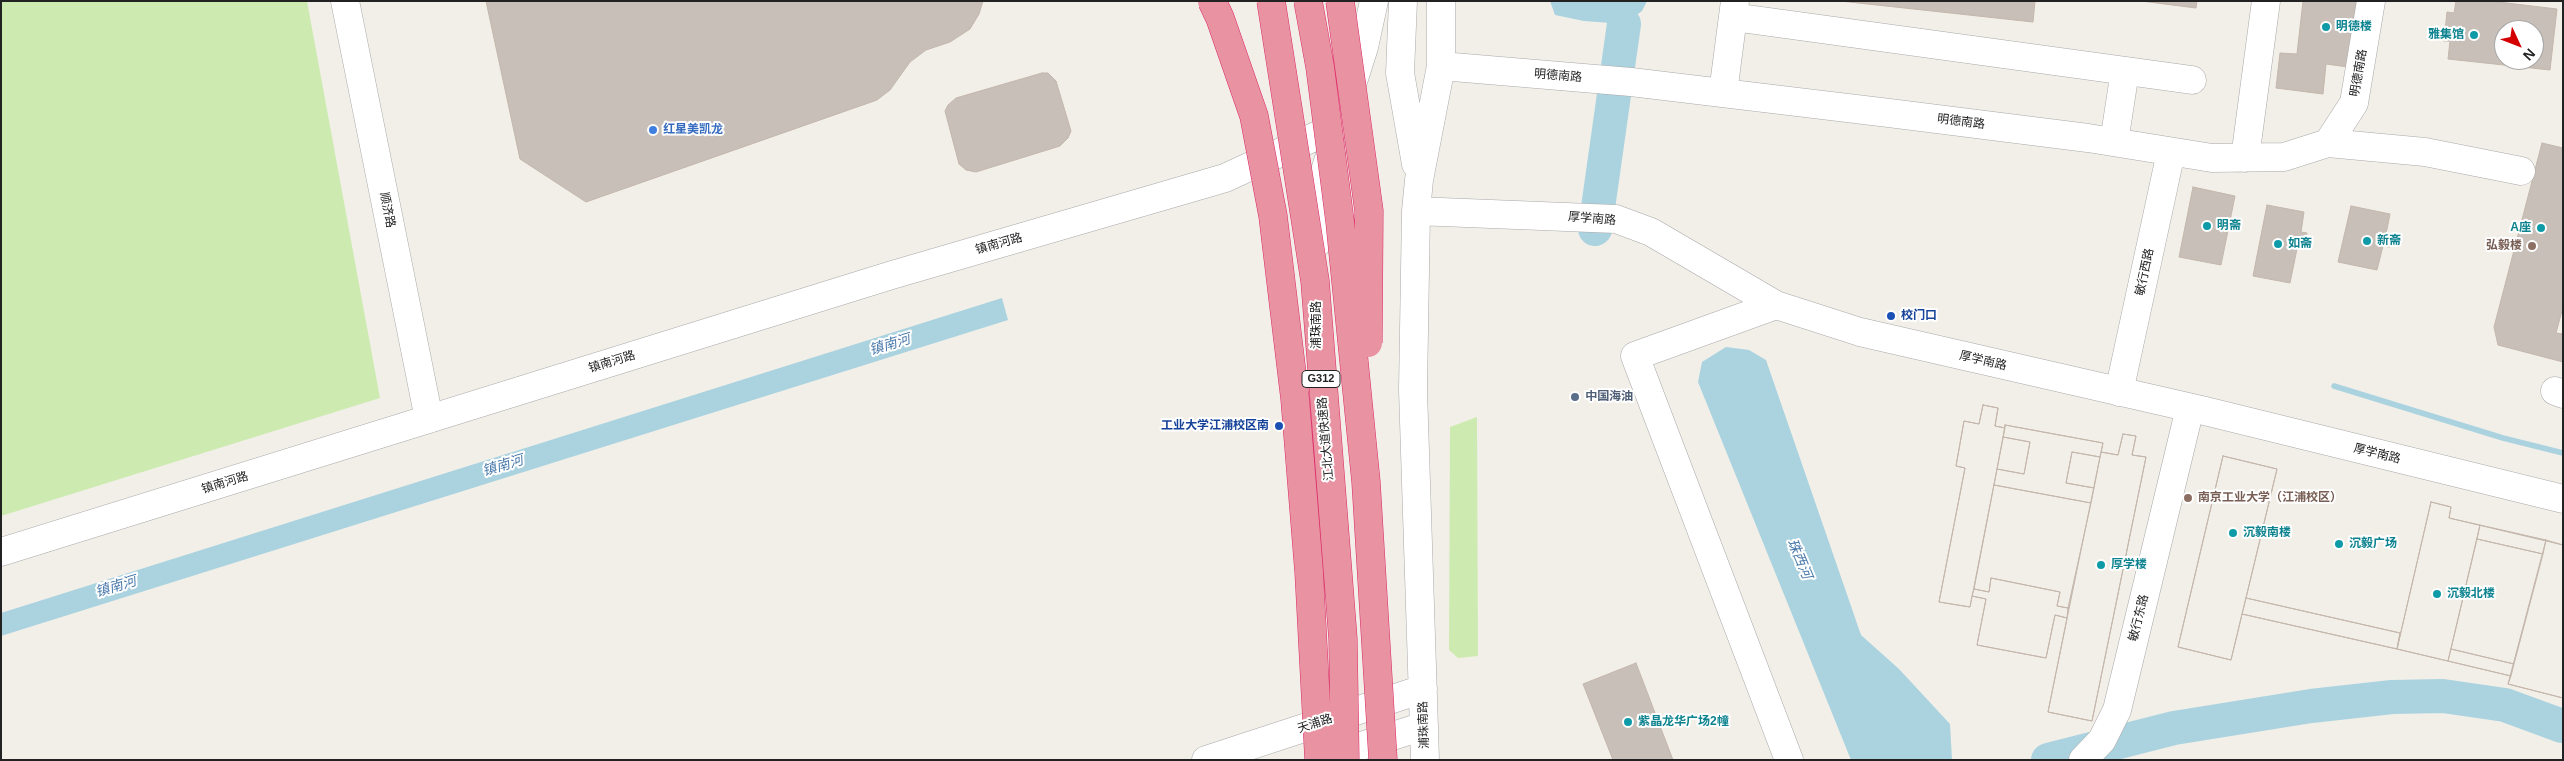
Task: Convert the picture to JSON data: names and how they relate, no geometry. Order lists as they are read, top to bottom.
{
  "streets": {
    "highway": ["G312", "江北大道快速路"],
    "street": [
      "明德南路",
      "顺济路",
      "厚学南路",
      "镇南河路",
      "敏行西路",
      "浦珠南路",
      "敏行东路",
      "天浦路"
    ]
  },
  "crossings": [
    ["明德南路", "敏行西路"],
    ["明德南路", "浦珠南路"],
    ["顺济路", "镇南河路"],
    ["厚学南路", "敏行西路"],
    ["厚学南路", "浦珠南路"],
    ["厚学南路", "敏行东路"],
    ["镇南河路", "浦珠南路"],
    ["浦珠南路", "天浦路"]
  ],
  "water": ["镇南河", "珠西河"],
  "places": [
    "明德楼",
    "雅集馆",
    "红星美凯龙",
    "明斋",
    "A座",
    "新斋",
    "如斋",
    "弘毅楼",
    "校门口",
    "中国海油",
    "工业大学江浦校区南",
    "南京工业大学（江浦校区）",
    "沉毅南楼",
    "沉毅广场",
    "厚学楼",
    "沉毅北楼",
    "紫晶龙华广场2幢"
  ],
  "north": "bottom right"
}
